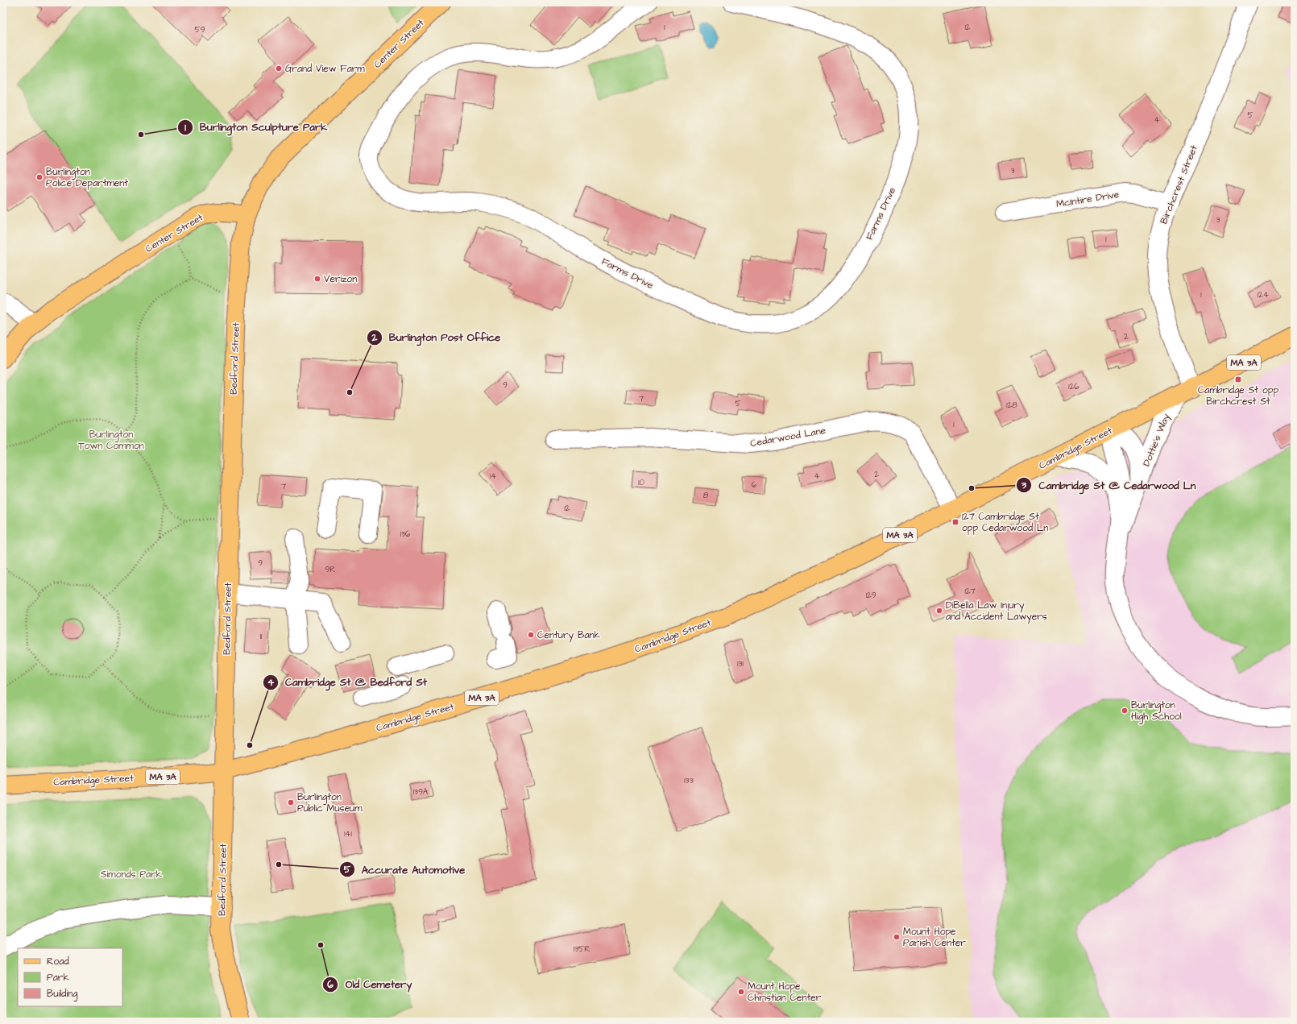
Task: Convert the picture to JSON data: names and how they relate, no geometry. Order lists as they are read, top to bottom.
{
  "streets": {
    "main road": [
      "Center Street",
      "Bedford Street",
      "MA 3A",
      "Cambridge Street"
    ],
    "street": [
      "Birchcrest Street",
      "McIntire Drive",
      "Farms Drive",
      "Cedarwood Lane",
      "Dottie's Way"
    ]
  },
  "crossings": [
    ["Center Street", "Bedford Street"],
    ["Birchcrest Street", "McIntire Drive"],
    ["Birchcrest Street", "Dottie's Way"],
    ["Birchcrest Street", "Cambridge Street"],
    ["Bedford Street", "Cambridge Street"],
    ["Cedarwood Lane", "Cambridge Street"],
    ["Dottie's Way", "Cambridge Street"]
  ],
  "parks": ["Burlington Town Common", "Simonds Park"],
  "places": {
    "other": [
      "Grand View Farm",
      "Burlington Sculpture Park",
      "Burlington Police Department",
      "Verizon",
      "Burlington Post Office",
      "Cambridge St @ Cedarwood Ln",
      "DiBella Law Injury and Accident Lawyers",
      "Century Bank",
      "Burlington High School",
      "Cambridge St @ Bedford St",
      "Burlington Public Museum",
      "Accurate Automotive",
      "Mount Hope Parish Center",
      "Old Cemetery",
      "Mount Hope Christian Center"
    ],
    "transit": ["Cambridge St opp Birchcrest St", "127 Cambridge St opp Cedarwood Ln"]
  },
  "house_numbers": [
    "1",
    "12",
    "59",
    "5",
    "4",
    "3",
    "3",
    "1",
    "1",
    "124",
    "2",
    "9",
    "126",
    "7",
    "5",
    "128",
    "1",
    "2",
    "14",
    "4",
    "10",
    "6",
    "7",
    "8",
    "12",
    "136",
    "9",
    "9R",
    "127",
    "129",
    "11",
    "131",
    "133",
    "139A",
    "141",
    "135R"
  ],
  "legend": ["Road", "Park", "Building"]
}
